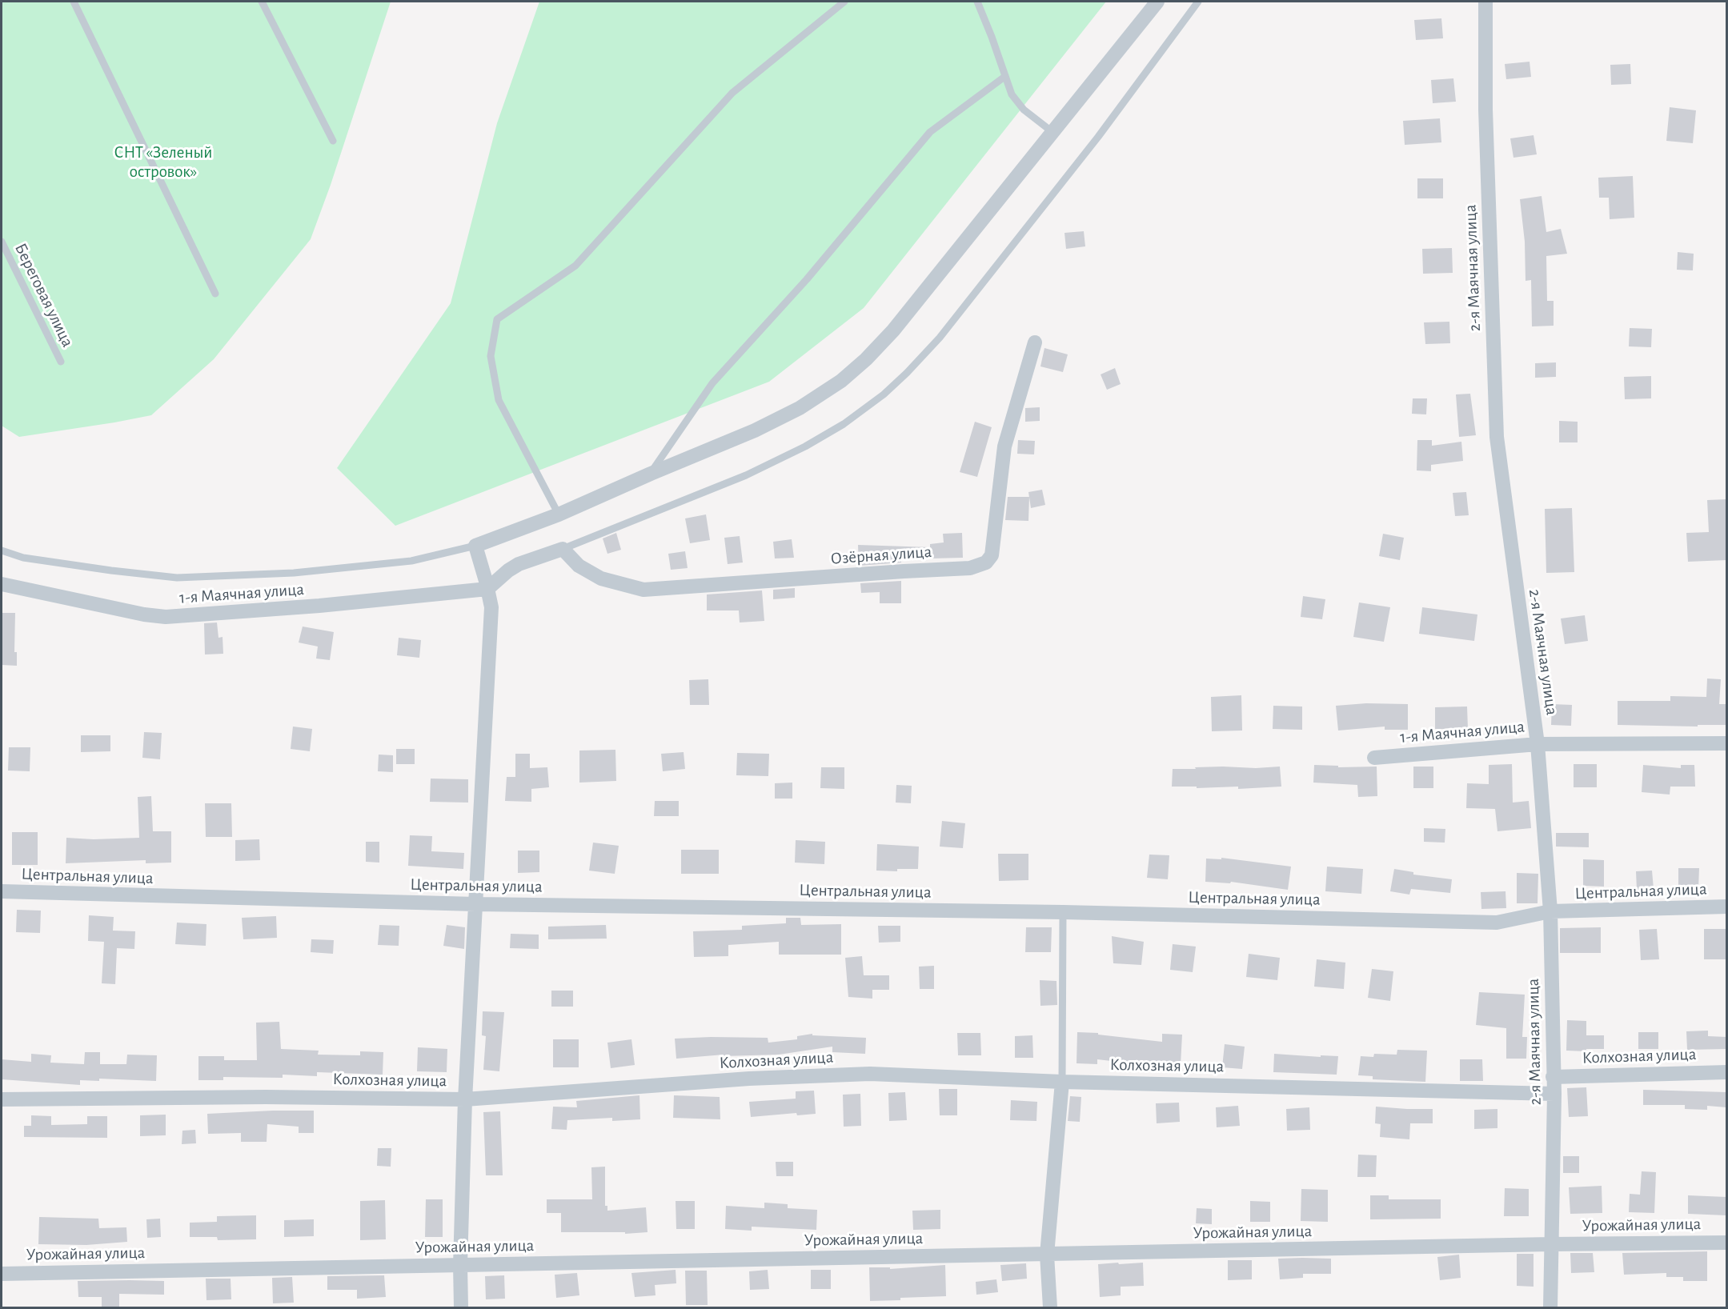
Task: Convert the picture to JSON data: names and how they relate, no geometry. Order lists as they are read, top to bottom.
{
  "streets": {
    "street": [
      "2-я Маячная улица",
      "Озёрная улица",
      "1-я Маячная улица",
      "Центральная улица",
      "Колхозная улица",
      "Урожайная улица"
    ],
    "lane": ["Береговая улица"]
  },
  "crossings": [
    ["2-я Маячная улица", "1-я Маячная улица"],
    ["2-я Маячная улица", "Центральная улица"],
    ["2-я Маячная улица", "Колхозная улица"],
    ["2-я Маячная улица", "Урожайная улица"]
  ],
  "parks": ["СНТ «Зеленый островок»"]
}
